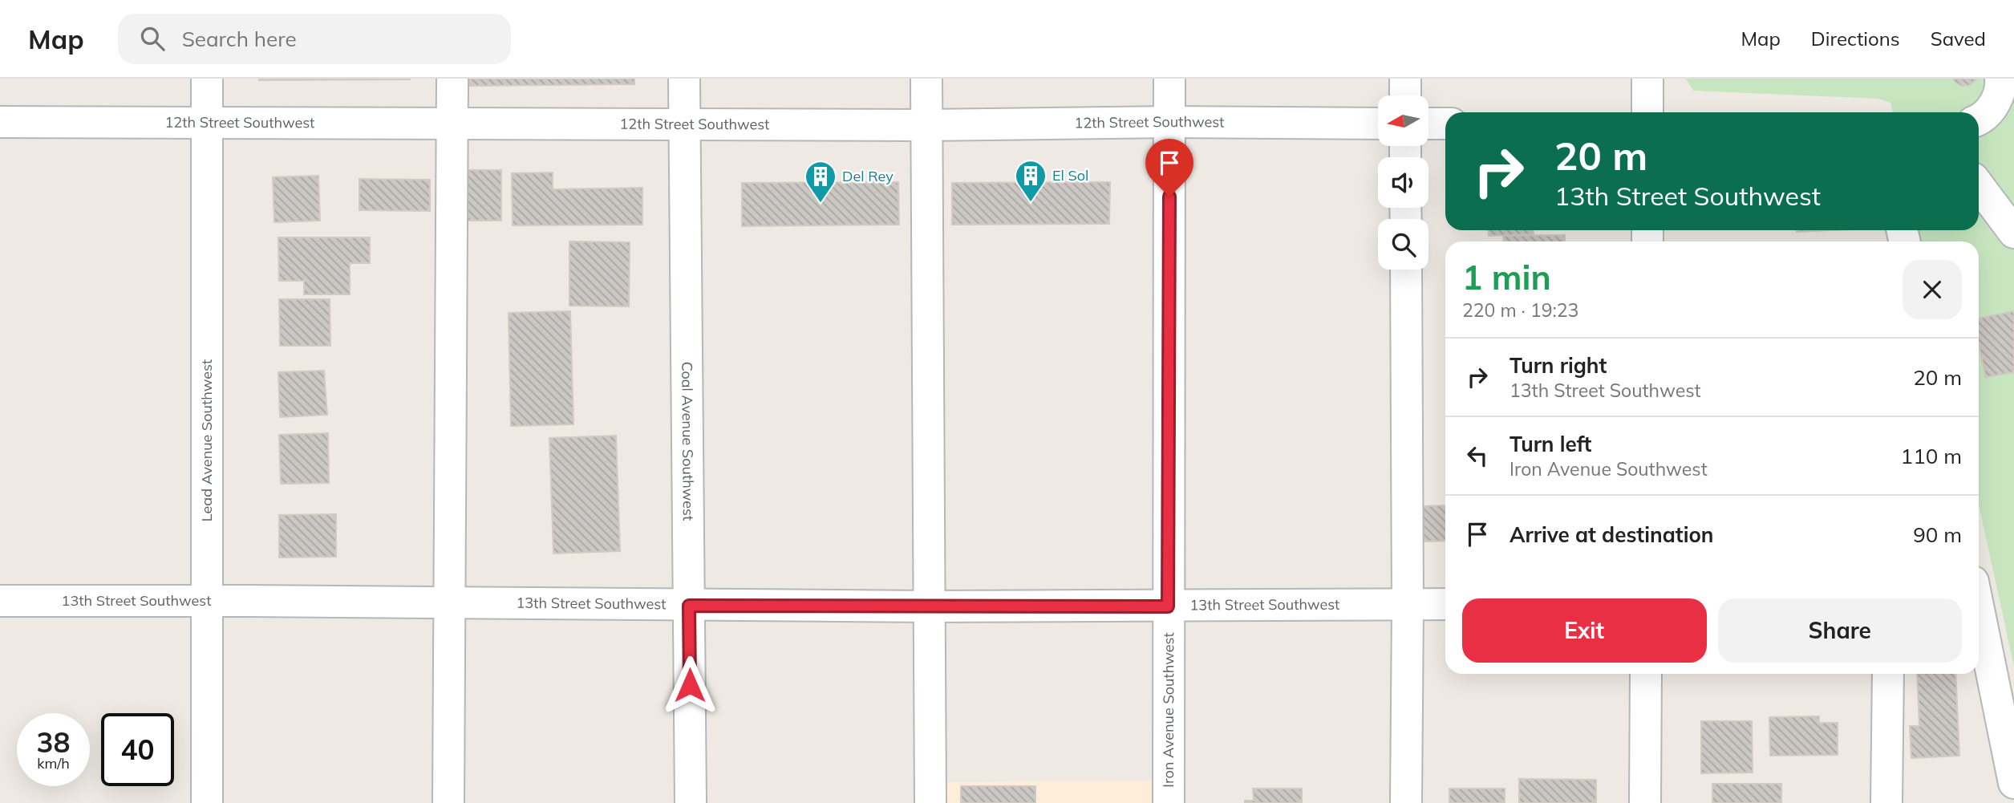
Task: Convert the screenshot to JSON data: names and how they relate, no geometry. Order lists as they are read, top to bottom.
{
  "streets": {
    "street": [
      "12th Street Southwest",
      "Lead Avenue Southwest",
      "Coal Avenue Southwest",
      "13th Street Southwest",
      "Iron Avenue Southwest"
    ]
  },
  "crossings": [
    ["12th Street Southwest", "Lead Avenue Southwest"],
    ["12th Street Southwest", "Coal Avenue Southwest"],
    ["12th Street Southwest", "Iron Avenue Southwest"],
    ["Lead Avenue Southwest", "13th Street Southwest"],
    ["Coal Avenue Southwest", "13th Street Southwest"],
    ["13th Street Southwest", "Iron Avenue Southwest"]
  ],
  "places": {
    "building": ["El Sol", "Del Rey"]
  },
  "north": "left",
  "page": {
    "header": "Map",
    "search": "Search here",
    "nav": ["Map", "Directions", "Saved"],
    "turn": ["20 m", "13th Street Southwest"],
    "heading": ["1 min", "220 m · 19:23"],
    "list": [
      {
        "name": "Turn right",
        "note": "13th Street Southwest",
        "value": "20 m"
      },
      {
        "name": "Turn left",
        "note": "Iron Avenue Southwest",
        "value": "110 m"
      },
      {
        "name": "Arrive at destination",
        "value": "90 m"
      }
    ],
    "buttons": ["Exit", "Share"],
    "speed": "38 km/h",
    "limit": "40"
  }
}
